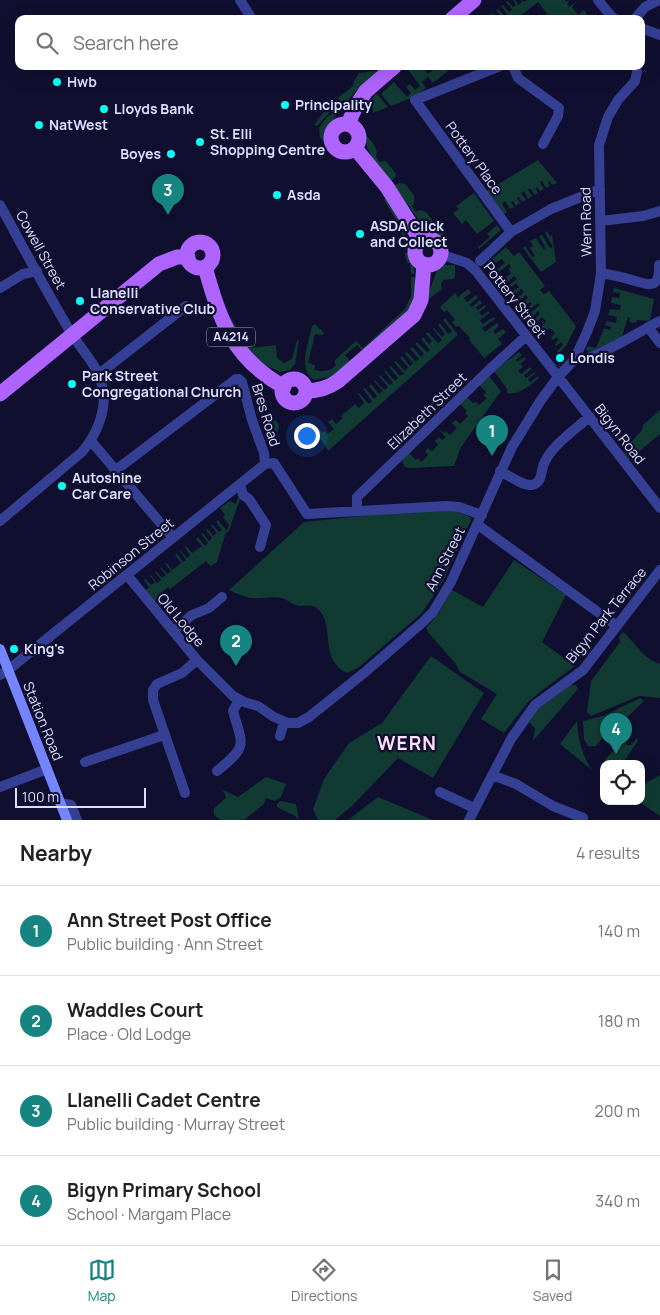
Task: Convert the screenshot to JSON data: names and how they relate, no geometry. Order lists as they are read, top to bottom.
{
  "streets": {
    "main road": ["A4214", "Station Road"],
    "street": [
      "Pottery Place",
      "Wern Road",
      "Cowell Street",
      "Pottery Street",
      "Elizabeth Street",
      "Bres Road",
      "Bigyn Road",
      "Robinson Street",
      "Ann Street",
      "Bigyn Park Terrace",
      "Old Lodge"
    ]
  },
  "crossings": [
    ["Wern Road", "Pottery Street"],
    ["Wern Road", "Bigyn Road"],
    ["Wern Road", "Ann Street"],
    ["Pottery Street", "A4214"],
    ["Pottery Street", "Elizabeth Street"],
    ["Pottery Street", "Bigyn Road"],
    ["Pottery Street", "Ann Street"],
    ["Elizabeth Street", "Bres Road"],
    ["Bres Road", "Robinson Street"],
    ["Bigyn Road", "Ann Street"],
    ["Robinson Street", "Old Lodge"],
    ["Robinson Street", "Station Road"],
    ["Ann Street", "Old Lodge"]
  ],
  "districts": ["WERN"],
  "places": [
    "Hwb",
    "Principality",
    "Lloyds Bank",
    "NatWest",
    "St. Elli Shopping Centre",
    "Boyes",
    "Asda",
    "ASDA Click and Collect",
    "Llanelli Conservative Club",
    "Londis",
    "Park Street Congregational Church",
    "Autoshine Car Care",
    "King's"
  ],
  "scale_bar": "100 m",
  "page": {
    "search": "Search here",
    "pins": [
      "3",
      "1",
      "2",
      "4"
    ],
    "scale": "100 m",
    "heading": ["Nearby", "4 results"],
    "list": [
      {
        "mark": "1",
        "name": "Ann Street Post Office",
        "note": "Public building · Ann Street",
        "value": "140 m"
      },
      {
        "mark": "2",
        "name": "Waddles Court",
        "note": "Place · Old Lodge",
        "value": "180 m"
      },
      {
        "mark": "3",
        "name": "Llanelli Cadet Centre",
        "note": "Public building · Murray Street",
        "value": "200 m"
      },
      {
        "mark": "4",
        "name": "Bigyn Primary School",
        "note": "School · Margam Place",
        "value": "340 m"
      }
    ],
    "nav": ["Map", "Directions", "Saved"]
  }
}
